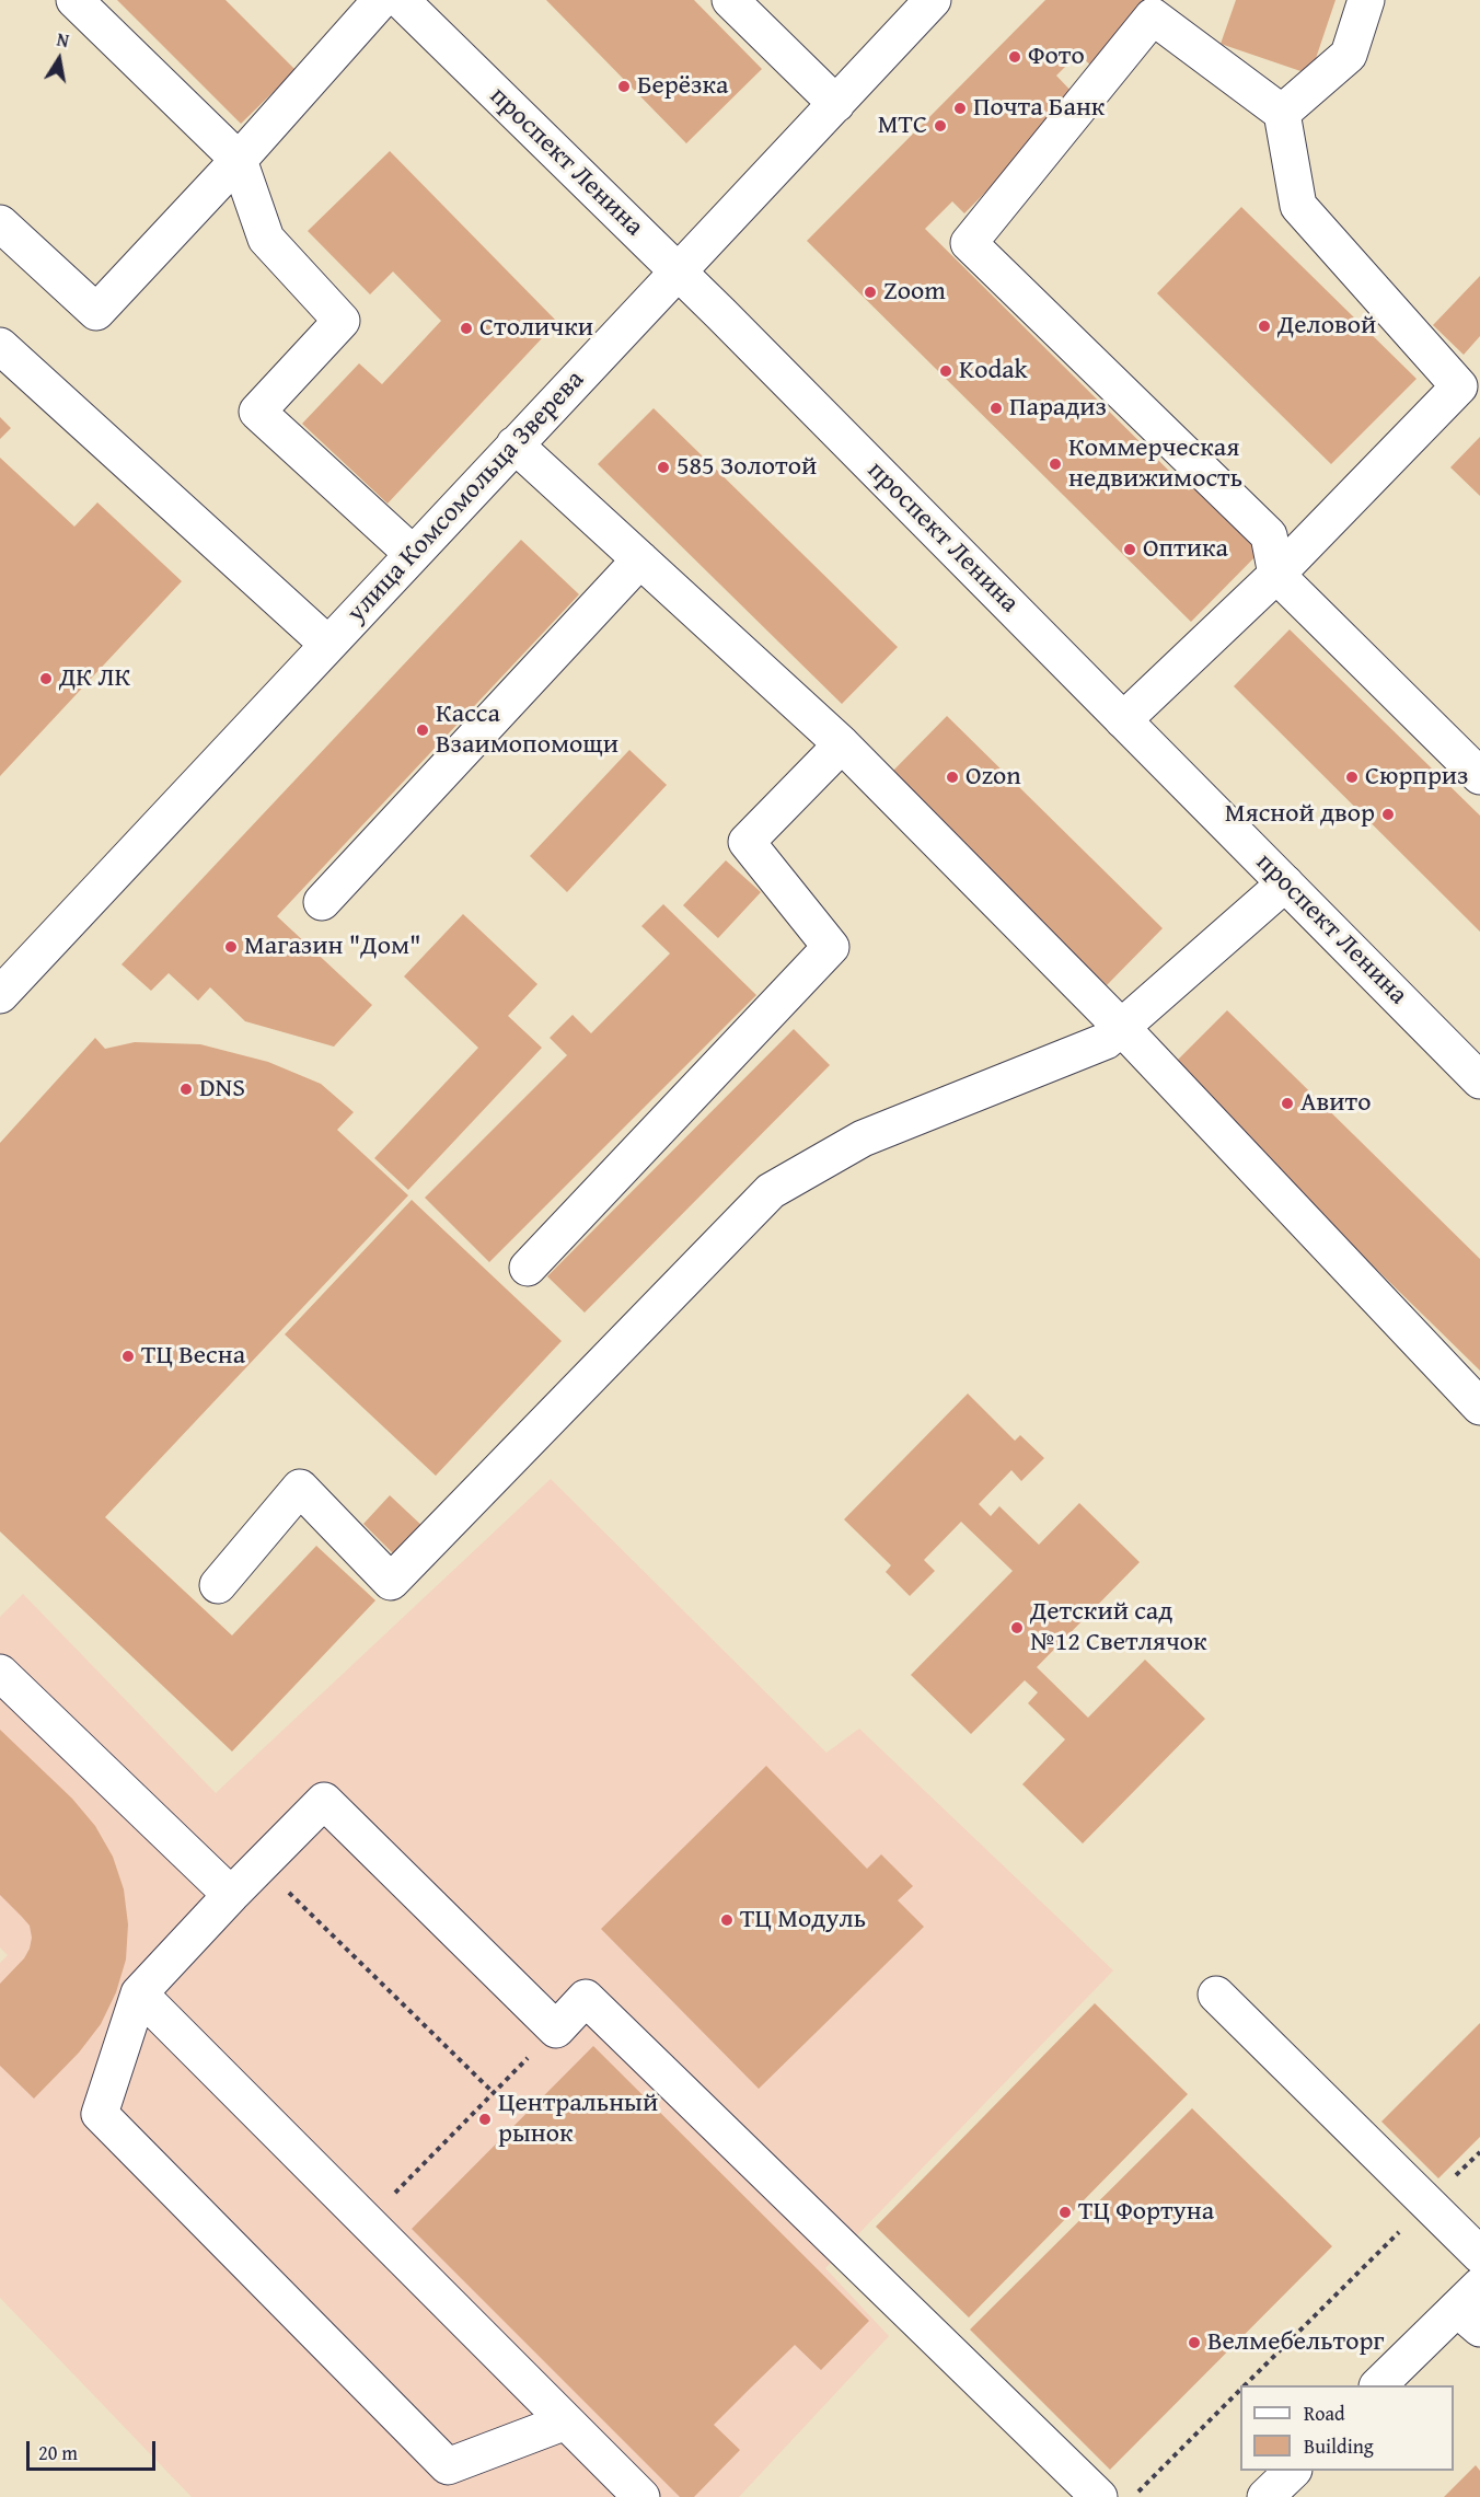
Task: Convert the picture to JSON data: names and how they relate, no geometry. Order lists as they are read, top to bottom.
{
  "streets": {
    "main road": ["проспект Ленина", "улица Комсомольца Зверева"]
  },
  "crossings": [
    ["проспект Ленина", "улица Комсомольца Зверева"]
  ],
  "places": [
    "Фото",
    "Берёзка",
    "Почта Банк",
    "МТС",
    "Zoom",
    "Деловой",
    "Столички",
    "Kodak",
    "Парадиз",
    "Коммерческая недвижимость",
    "585 Золотой",
    "Оптика",
    "ДК ЛК",
    "Касса Взаимопомощи",
    "Ozon",
    "Сюрприз",
    "Мясной двор",
    "Магазин \"Дом\"",
    "DNS",
    "Авито",
    "ТЦ Весна",
    "Детский сад №12 Светлячок",
    "ТЦ Модуль",
    "Центральный рынок",
    "ТЦ Фортуна",
    "Велмебельторг"
  ],
  "legend": ["Road", "Building"],
  "scale_bar": "20 m",
  "north": "top"
}
